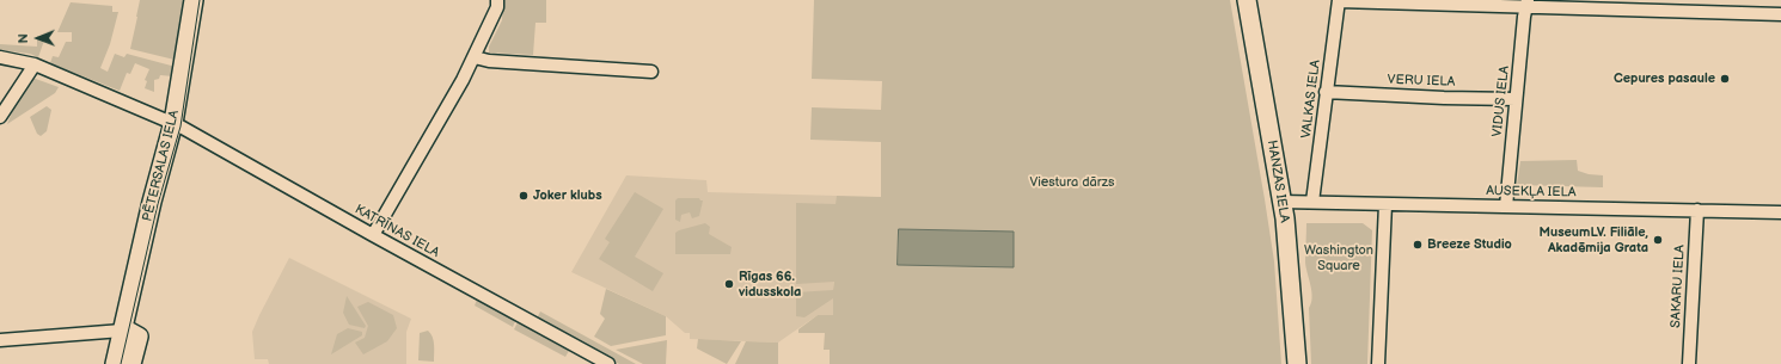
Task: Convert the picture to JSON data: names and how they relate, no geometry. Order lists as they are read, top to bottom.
{
  "streets": {
    "street": [
      "VERU IELA",
      "VALKAS IELA",
      "VIDUS IELA",
      "PĒTERSALAS IELA",
      "HANZAS IELA",
      "AUSEKĻA IELA",
      "KATRĪNAS IELA",
      "SAKARU IELA"
    ]
  },
  "crossings": [
    ["VERU IELA", "VALKAS IELA"],
    ["VERU IELA", "VIDUS IELA"],
    ["VALKAS IELA", "AUSEKĻA IELA"],
    ["VIDUS IELA", "AUSEKĻA IELA"],
    ["PĒTERSALAS IELA", "KATRĪNAS IELA"],
    ["HANZAS IELA", "AUSEKĻA IELA"],
    ["AUSEKĻA IELA", "SAKARU IELA"]
  ],
  "parks": ["Viestura dārzs", "Washington Square"],
  "places": [
    "Cepures pasaule",
    "Joker klubs",
    "MuseumLV. Filiāle, Akadēmija Grata",
    "Breeze Studio",
    "Rīgas 66. vidusskola"
  ],
  "north": "left"
}
